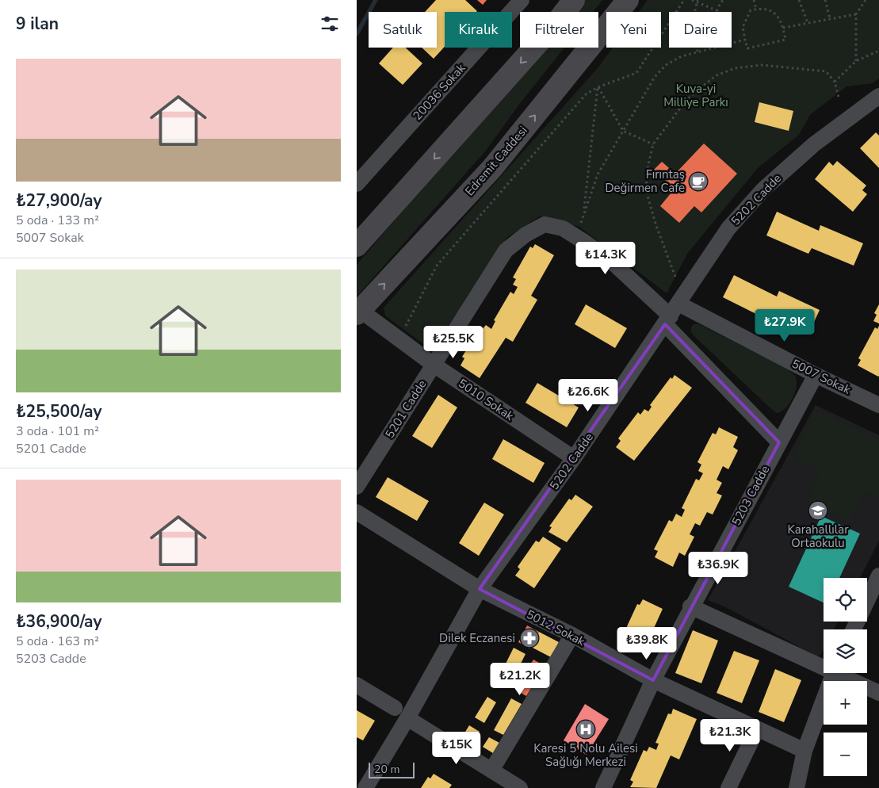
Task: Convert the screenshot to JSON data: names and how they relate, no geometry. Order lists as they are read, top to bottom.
{
  "streets": {
    "highway": ["Edremit Caddesi"],
    "street": [
      "20036 Sokak",
      "5202 Cadde",
      "5007 Sokak",
      "5010 Sokak",
      "5201 Cadde",
      "5203 Cadde",
      "5012 Sokak"
    ]
  },
  "crossings": [
    ["Edremit Caddesi", "5010 Sokak"],
    ["5202 Cadde", "5007 Sokak"],
    ["5202 Cadde", "5010 Sokak"],
    ["5202 Cadde", "5201 Cadde"],
    ["5202 Cadde", "5012 Sokak"],
    ["5007 Sokak", "5201 Cadde"],
    ["5007 Sokak", "5203 Cadde"],
    ["5010 Sokak", "5201 Cadde"],
    ["5203 Cadde", "5012 Sokak"]
  ],
  "parks": ["Kuva-yi Milliye Parkı"],
  "places": {
    "cafe": ["Fırıntaş Değirmen Cafe"],
    "school or university": ["Karahallılar Ortaokulu"],
    "pharmacy": ["Dilek Eczanesi"],
    "hospital": ["Karesi 5 Nolu Ailesi Sağlığı Merkezi"]
  },
  "scale_bar": "20 m",
  "page": {
    "heading": "9 ilan",
    "chip": [
      "Satılık",
      "Kiralık",
      "Filtreler",
      "Yeni",
      "Daire"
    ],
    "list": [
      {
        "name": "₺27,900/ay",
        "note": "5 oda · 133 m² · 5007 Sokak"
      },
      {
        "name": "₺25,500/ay",
        "note": "3 oda · 101 m² · 5201 Cadde"
      },
      {
        "name": "₺36,900/ay",
        "note": "5 oda · 163 m² · 5203 Cadde"
      }
    ],
    "price": [
      "₺14.3K",
      "₺27.9K",
      "₺25.5K",
      "₺26.6K",
      "₺36.9K",
      "₺39.8K",
      "₺21.2K",
      "₺21.3K",
      "₺15K"
    ],
    "map_buttons": ["+", "−"],
    "scale": "20 m"
  }
}
